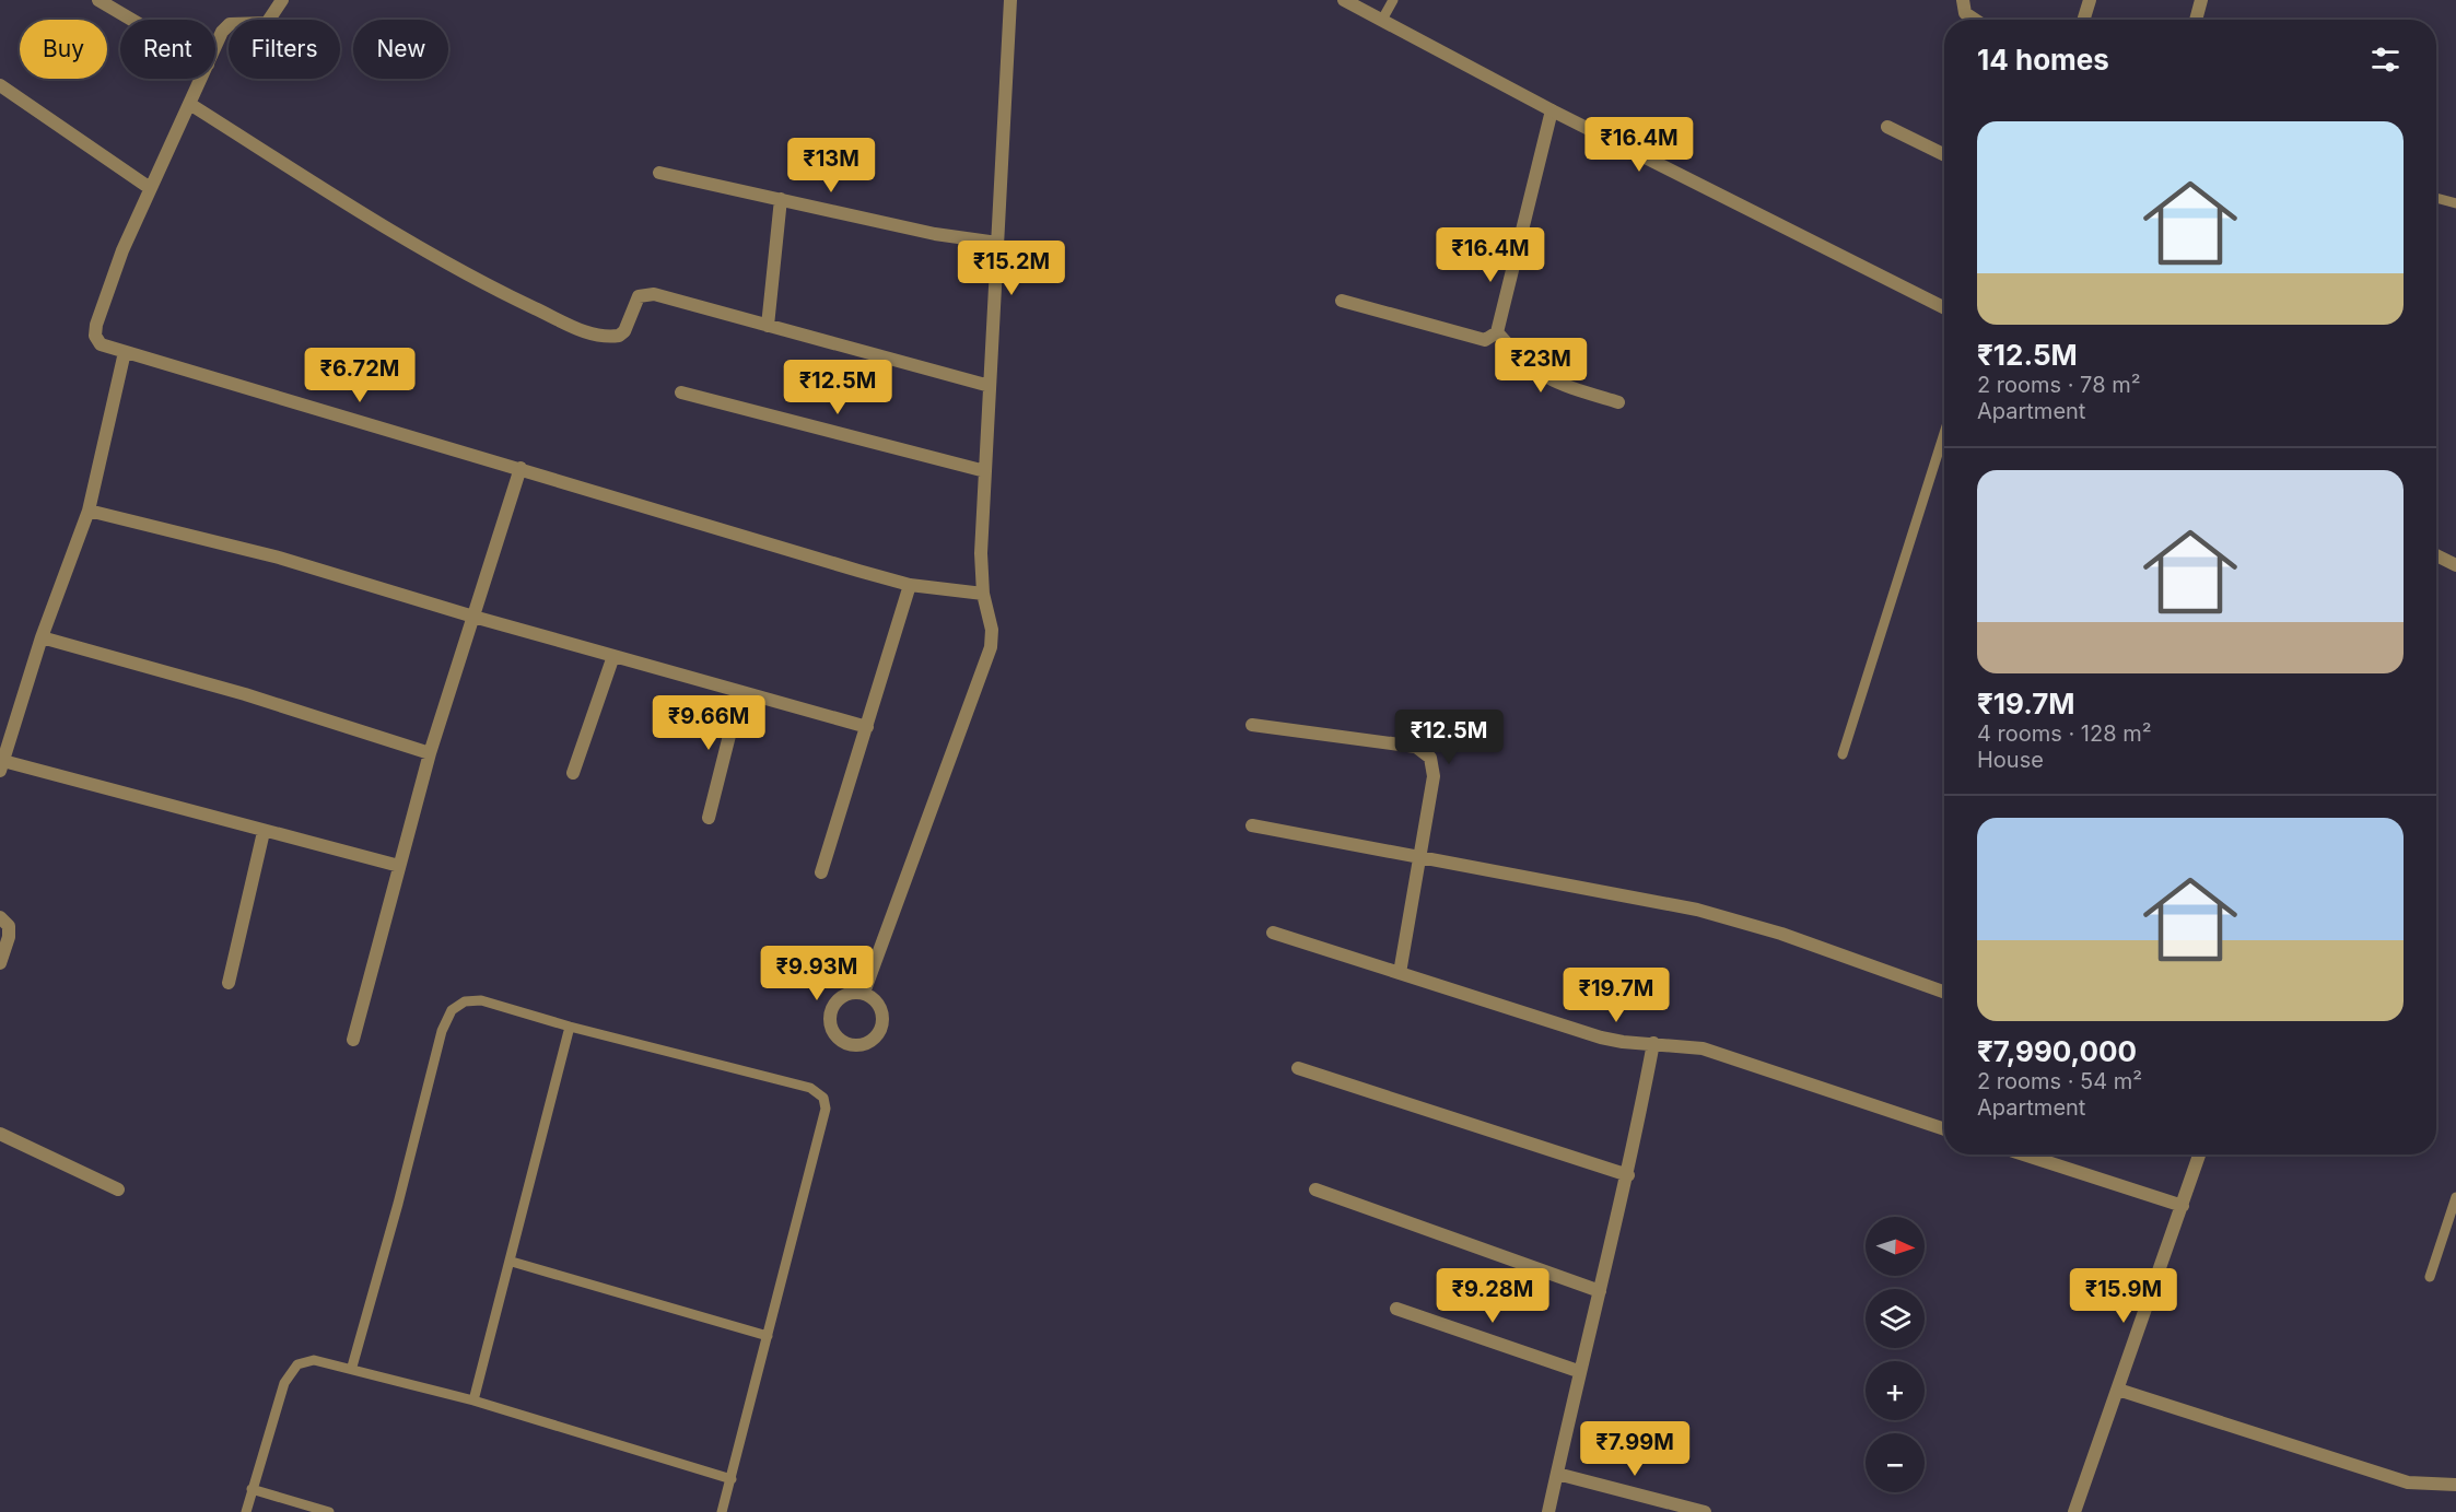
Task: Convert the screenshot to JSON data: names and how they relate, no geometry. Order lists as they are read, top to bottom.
{
  "north": "right",
  "page": {
    "chip": [
      "Buy",
      "Rent",
      "Filters",
      "New"
    ],
    "heading": "14 homes",
    "list": [
      {
        "name": "₹12.5M",
        "note": "2 rooms · 78 m² · Apartment"
      },
      {
        "name": "₹19.7M",
        "note": "4 rooms · 128 m² · House"
      },
      {
        "name": "₹7,990,000",
        "note": "2 rooms · 54 m² · Apartment"
      }
    ],
    "price": [
      "₹16.4M",
      "₹13M",
      "₹16.4M",
      "₹15.2M",
      "₹23M",
      "₹6.72M",
      "₹12.5M",
      "₹9.66M",
      "₹12.5M",
      "₹9.93M",
      "₹19.7M",
      "₹9.28M",
      "₹15.9M",
      "₹7.99M"
    ],
    "map_buttons": ["+", "−"]
  }
}
